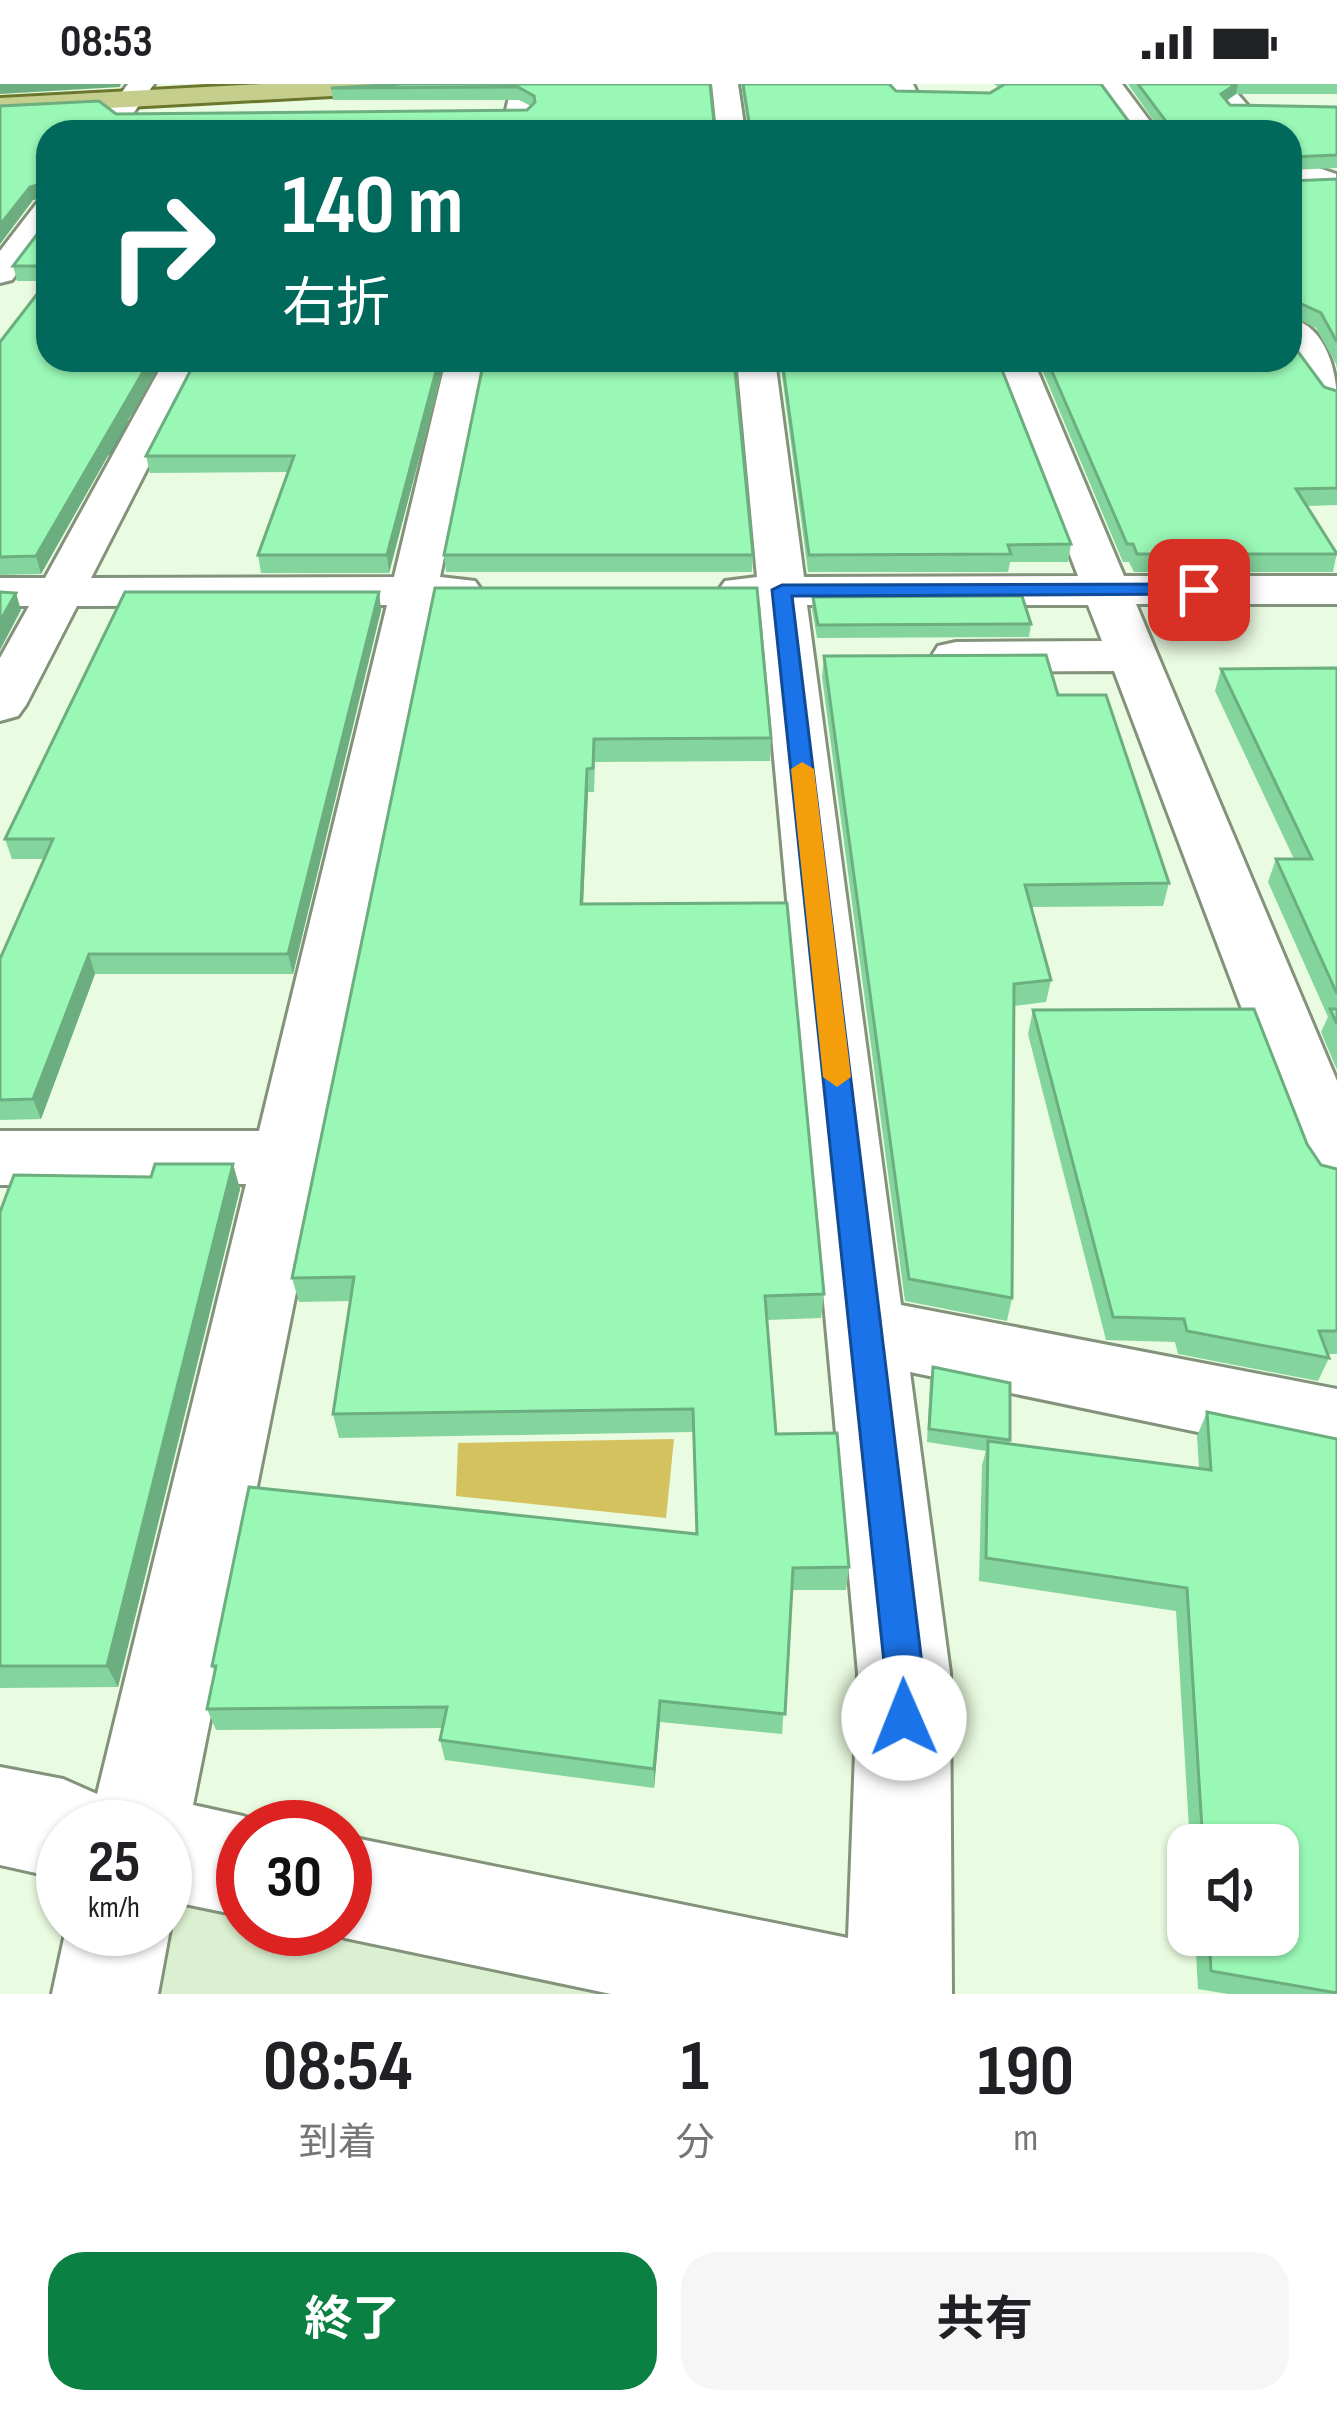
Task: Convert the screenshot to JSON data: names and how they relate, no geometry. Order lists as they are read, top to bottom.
{
  "page": {
    "status": "08:53",
    "turn": ["140 m", "右折"],
    "speed": "25 km/h",
    "limit": "30",
    "eta": [
      "08:54",
      "到着",
      "1",
      "分",
      "190",
      "m"
    ],
    "buttons": ["終了", "共有"]
  }
}
